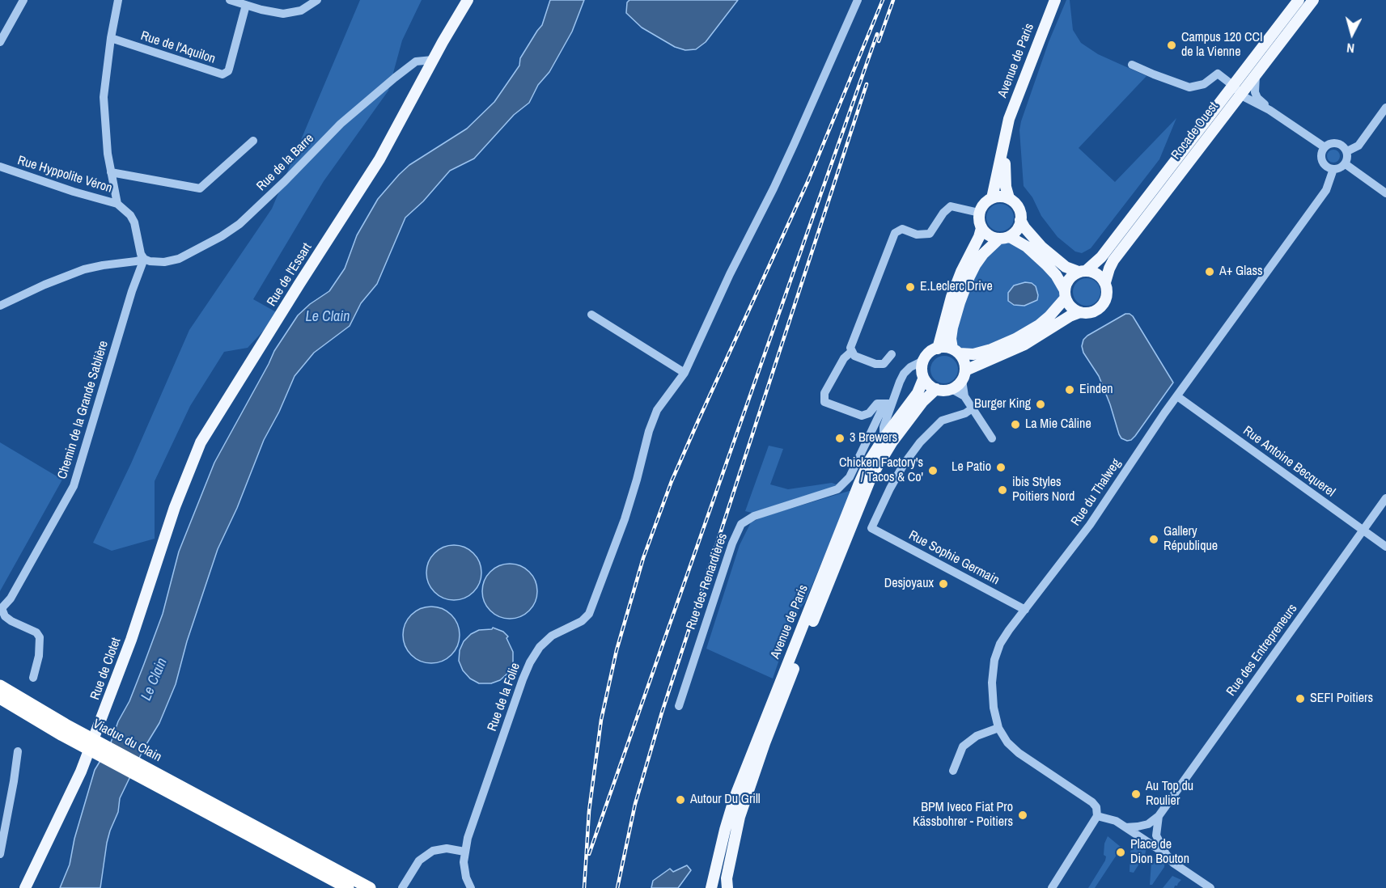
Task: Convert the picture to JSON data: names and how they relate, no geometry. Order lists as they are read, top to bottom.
{
  "streets": {
    "highway": ["Viaduc du Clain"],
    "main road": [
      "Avenue de Paris",
      "Rocade Ouest",
      "Rue de l'Essart",
      "Rue de Clotet"
    ],
    "street": [
      "Rue de l'Aquilon",
      "Rue de la Barre",
      "Rue Hyppolite Véron",
      "Chemin de la Grande Sablière",
      "Rue Antoine Becquerel",
      "Rue du Thalweg",
      "Rue Sophie Germain",
      "Rue des Renardières",
      "Rue des Entrepreneurs",
      "Rue de la Folie"
    ]
  },
  "crossings": [
    ["Avenue de Paris", "Rue des Renardières"],
    ["Rue de la Barre", "Rue Hyppolite Véron"],
    ["Rue de la Barre", "Rue de l'Essart"],
    ["Rue de la Barre", "Chemin de la Grande Sablière"],
    ["Rue Hyppolite Véron", "Chemin de la Grande Sablière"],
    ["Rue de l'Essart", "Rue de Clotet"],
    ["Rue Antoine Becquerel", "Rue du Thalweg"],
    ["Rue Antoine Becquerel", "Rue des Entrepreneurs"],
    ["Rue du Thalweg", "Rue Sophie Germain"]
  ],
  "water": ["Le Clain"],
  "places": [
    "Campus 120 CCI de la Vienne",
    "A+ Glass",
    "E.Leclerc Drive",
    "Einden",
    "Burger King",
    "La Mie Câline",
    "3 Brewers",
    "Le Patio",
    "Chicken Factory's / Tacos & Co'",
    "ibis Styles Poitiers Nord",
    "Gallery République",
    "Desjoyaux",
    "SEFI Poitiers",
    "Au Top du Roulier",
    "Autour Du Grill",
    "BPM Iveco Fiat Pro Kässbohrer - Poitiers",
    "Place de Dion Bouton"
  ],
  "north": "bottom"
}
